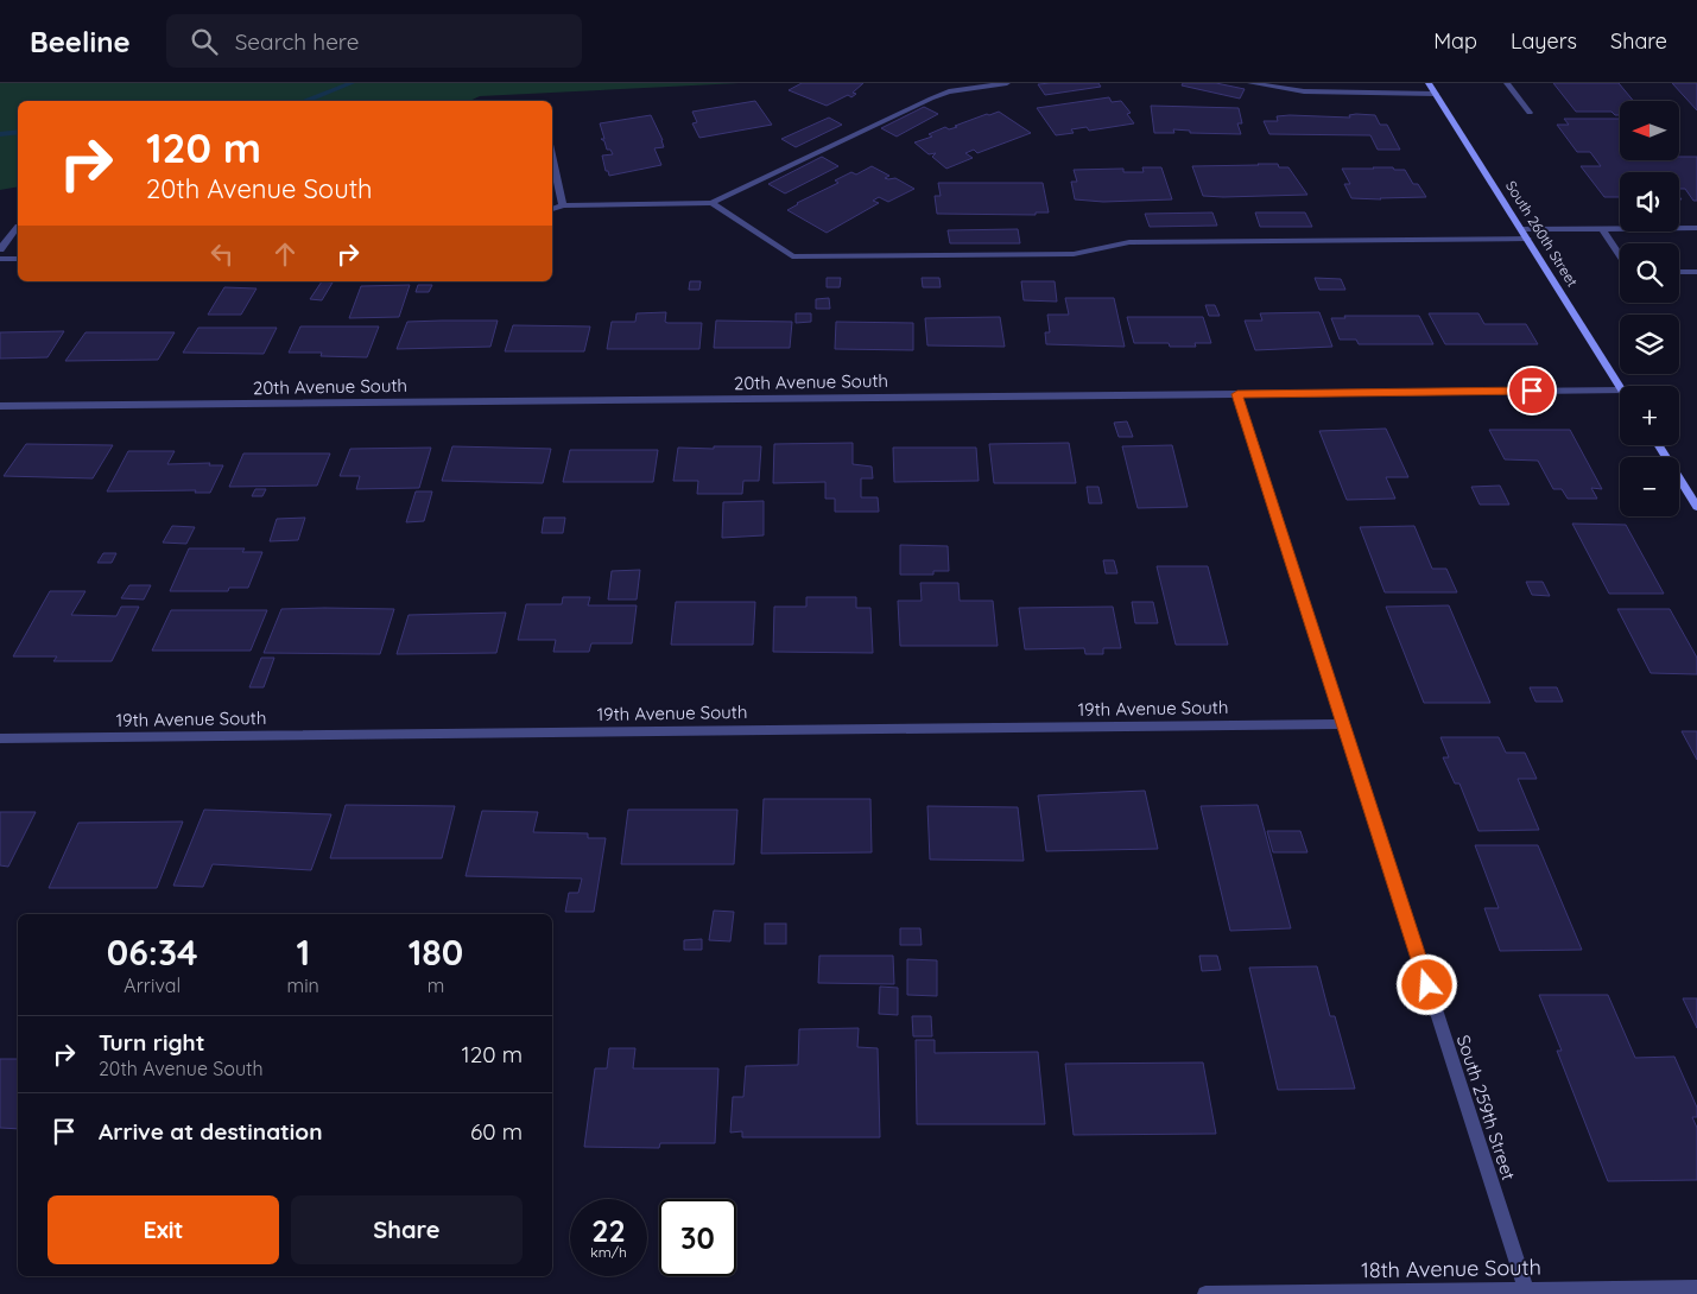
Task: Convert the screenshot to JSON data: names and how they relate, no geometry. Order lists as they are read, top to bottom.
{
  "streets": {
    "main road": ["South 260th Street"],
    "street": [
      "20th Avenue South",
      "19th Avenue South",
      "South 259th Street",
      "18th Avenue South"
    ]
  },
  "crossings": [
    ["20th Avenue South", "South 259th Street"],
    ["19th Avenue South", "South 259th Street"],
    ["South 259th Street", "18th Avenue South"]
  ],
  "north": "left",
  "page": {
    "header": "Beeline",
    "search": "Search here",
    "nav": ["Map", "Layers", "Share"],
    "map_buttons": ["+", "−"],
    "turn": ["120 m", "20th Avenue South"],
    "eta": [
      "06:34",
      "Arrival",
      "1",
      "min",
      "180",
      "m"
    ],
    "list": [
      {
        "name": "Turn right",
        "note": "20th Avenue South",
        "value": "120 m"
      },
      {
        "name": "Arrive at destination",
        "value": "60 m"
      }
    ],
    "buttons": ["Exit", "Share"],
    "speed": "22 km/h",
    "limit": "30"
  }
}
